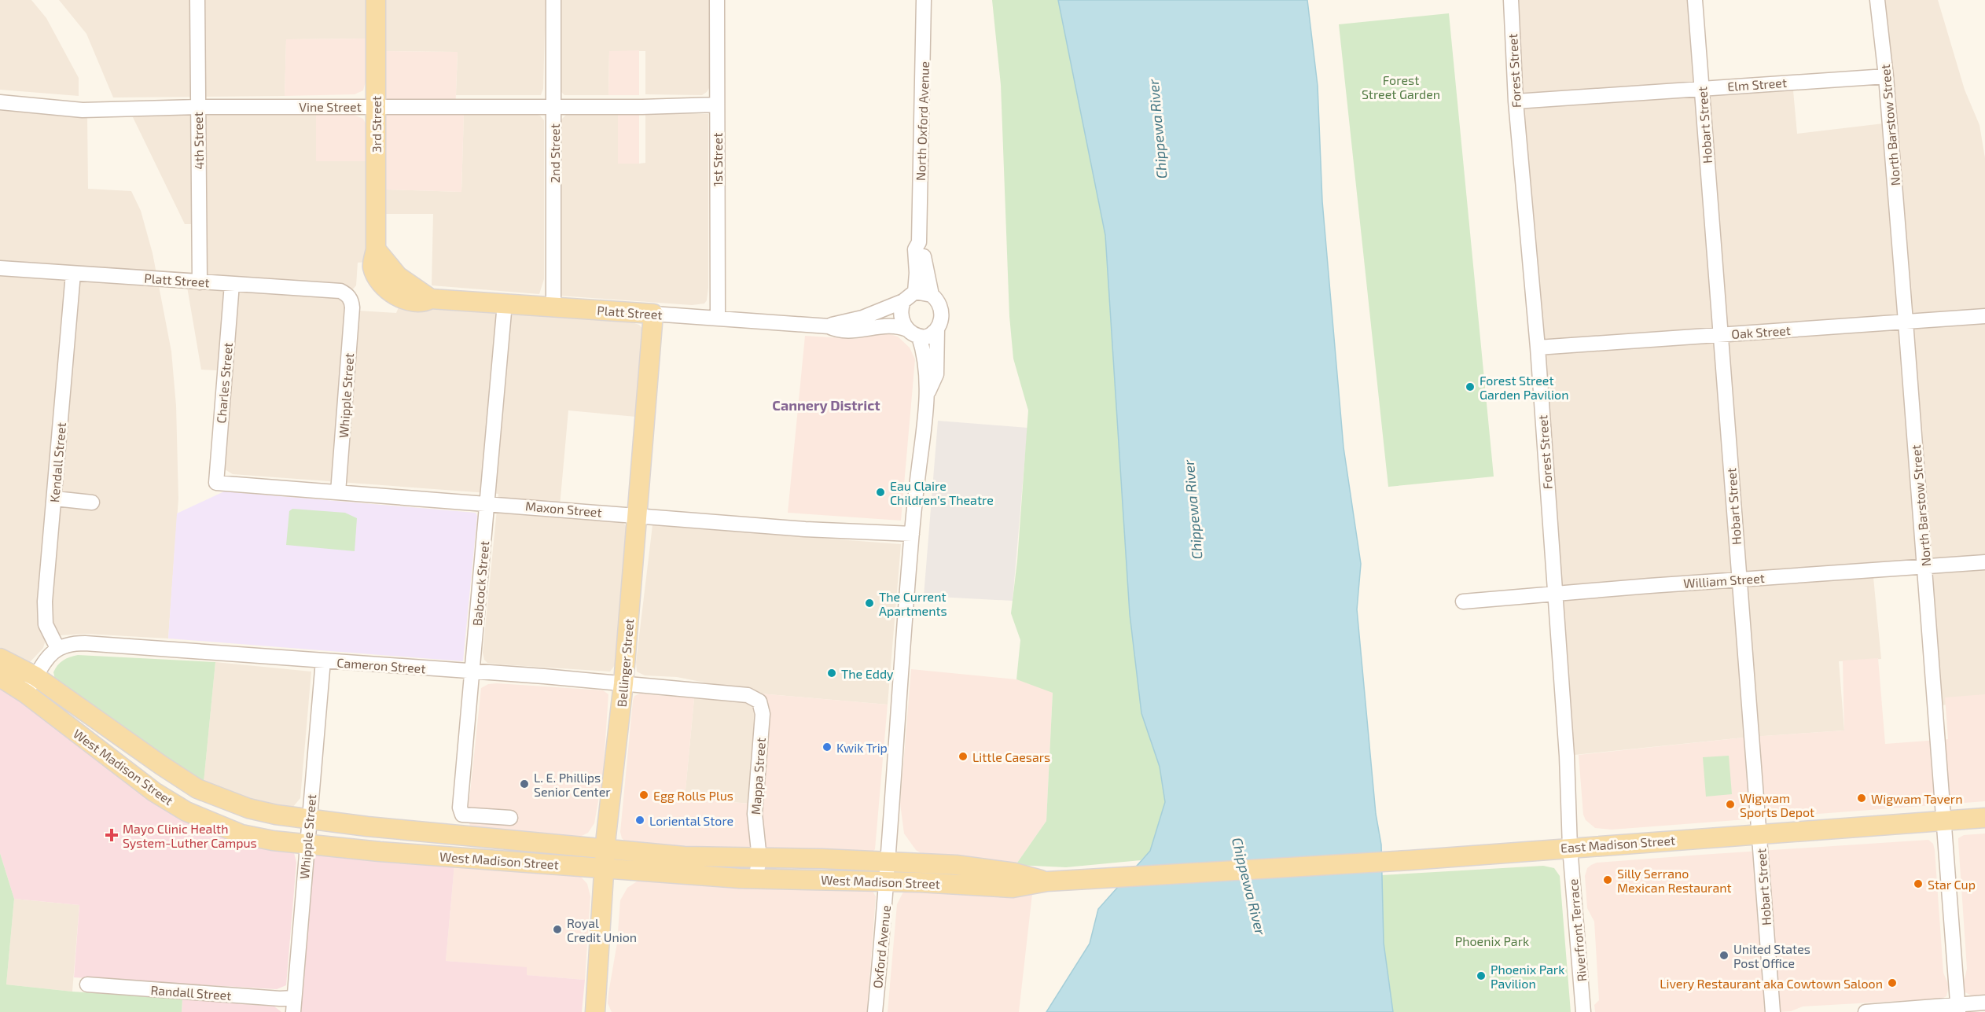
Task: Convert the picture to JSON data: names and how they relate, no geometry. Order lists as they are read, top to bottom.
{
  "streets": {
    "main road": [
      "3rd Street",
      "Platt Street",
      "Bellinger Street",
      "West Madison Street",
      "East Madison Street"
    ],
    "street": [
      "Forest Street",
      "Elm Street",
      "Vine Street",
      "North Oxford Avenue",
      "Hobart Street",
      "North Barstow Street",
      "4th Street",
      "2nd Street",
      "1st Street",
      "Oak Street",
      "Charles Street",
      "Whipple Street",
      "Kendall Street",
      "Maxon Street",
      "William Street",
      "Babcock Street",
      "Cameron Street",
      "Mappa Street",
      "Riverfront Terrace",
      "Oxford Avenue",
      "Randall Street"
    ]
  },
  "crossings": [
    ["Forest Street", "Elm Street"],
    ["Forest Street", "Oak Street"],
    ["Forest Street", "William Street"],
    ["Forest Street", "East Madison Street"],
    ["Forest Street", "Riverfront Terrace"],
    ["Elm Street", "Hobart Street"],
    ["Elm Street", "North Barstow Street"],
    ["Vine Street", "3rd Street"],
    ["Vine Street", "4th Street"],
    ["Vine Street", "2nd Street"],
    ["Vine Street", "1st Street"],
    ["North Oxford Avenue", "Platt Street"],
    ["3rd Street", "Platt Street"],
    ["Hobart Street", "Oak Street"],
    ["Hobart Street", "William Street"],
    ["Hobart Street", "East Madison Street"],
    ["North Barstow Street", "Oak Street"],
    ["North Barstow Street", "William Street"],
    ["North Barstow Street", "East Madison Street"],
    ["4th Street", "Platt Street"],
    ["2nd Street", "Platt Street"],
    ["1st Street", "Platt Street"],
    ["Platt Street", "Charles Street"],
    ["Platt Street", "Whipple Street"],
    ["Platt Street", "Kendall Street"],
    ["Platt Street", "Babcock Street"],
    ["Platt Street", "Bellinger Street"],
    ["Charles Street", "Maxon Street"],
    ["Whipple Street", "Maxon Street"],
    ["Whipple Street", "Cameron Street"],
    ["Whipple Street", "West Madison Street"],
    ["Whipple Street", "Randall Street"],
    ["Kendall Street", "Cameron Street"],
    ["Maxon Street", "Babcock Street"],
    ["Maxon Street", "Bellinger Street"],
    ["Babcock Street", "Cameron Street"],
    ["Bellinger Street", "Cameron Street"],
    ["Bellinger Street", "West Madison Street"],
    ["Cameron Street", "Mappa Street"],
    ["West Madison Street", "Mappa Street"],
    ["West Madison Street", "East Madison Street"],
    ["West Madison Street", "Oxford Avenue"],
    ["East Madison Street", "Riverfront Terrace"]
  ],
  "districts": ["Cannery District"],
  "water": ["Chippewa River"],
  "parks": ["Forest Street Garden", "Phoenix Park"],
  "places": {
    "other": [
      "Forest Street Garden Pavilion",
      "Eau Claire Children's Theatre",
      "The Current Apartments",
      "The Eddy",
      "Kwik Trip",
      "Little Caesars",
      "L. E. Phillips Senior Center",
      "Egg Rolls Plus",
      "Wigwam Tavern",
      "Wigwam Sports Depot",
      "Loriental Store",
      "Silly Serrano Mexican Restaurant",
      "Star Cup",
      "Royal Credit Union",
      "United States Post Office",
      "Phoenix Park Pavilion",
      "Livery Restaurant aka Cowtown Saloon"
    ],
    "health": ["Mayo Clinic Health System-Luther Campus"]
  }
}
